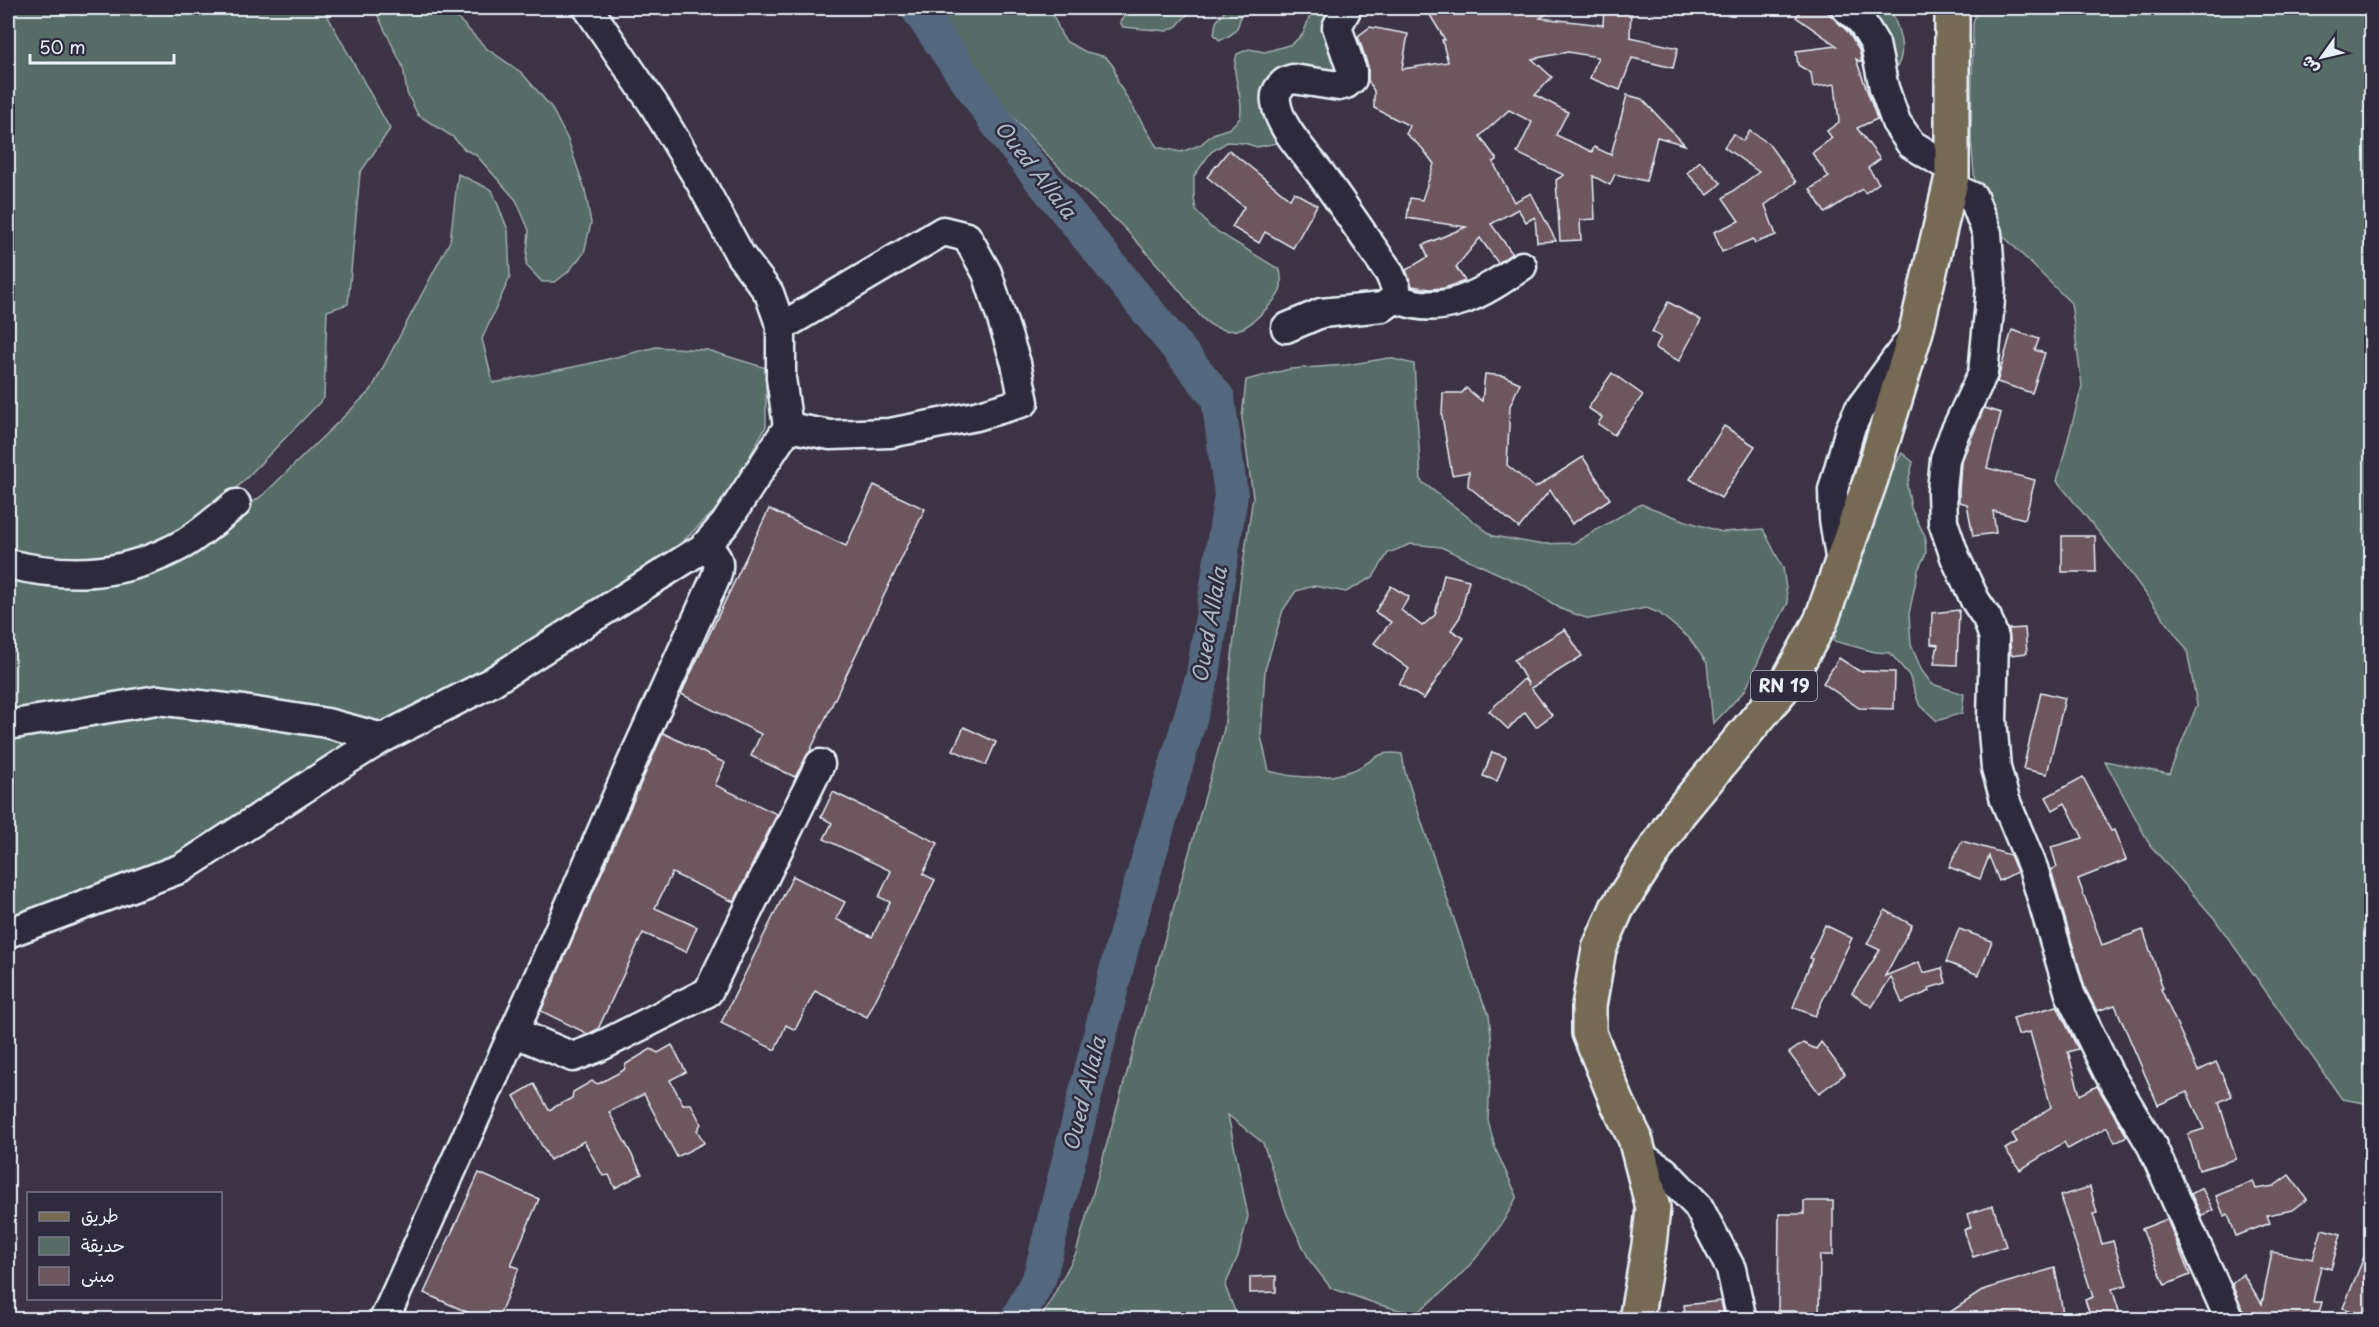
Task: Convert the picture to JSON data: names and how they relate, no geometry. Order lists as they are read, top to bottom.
{
  "streets": {
    "main road": ["RN 19"]
  },
  "water": ["Oued Allala"],
  "legend": ["طريق", "حديقة", "مبنى"],
  "scale_bar": "50 m",
  "north": "bottom left"
}
